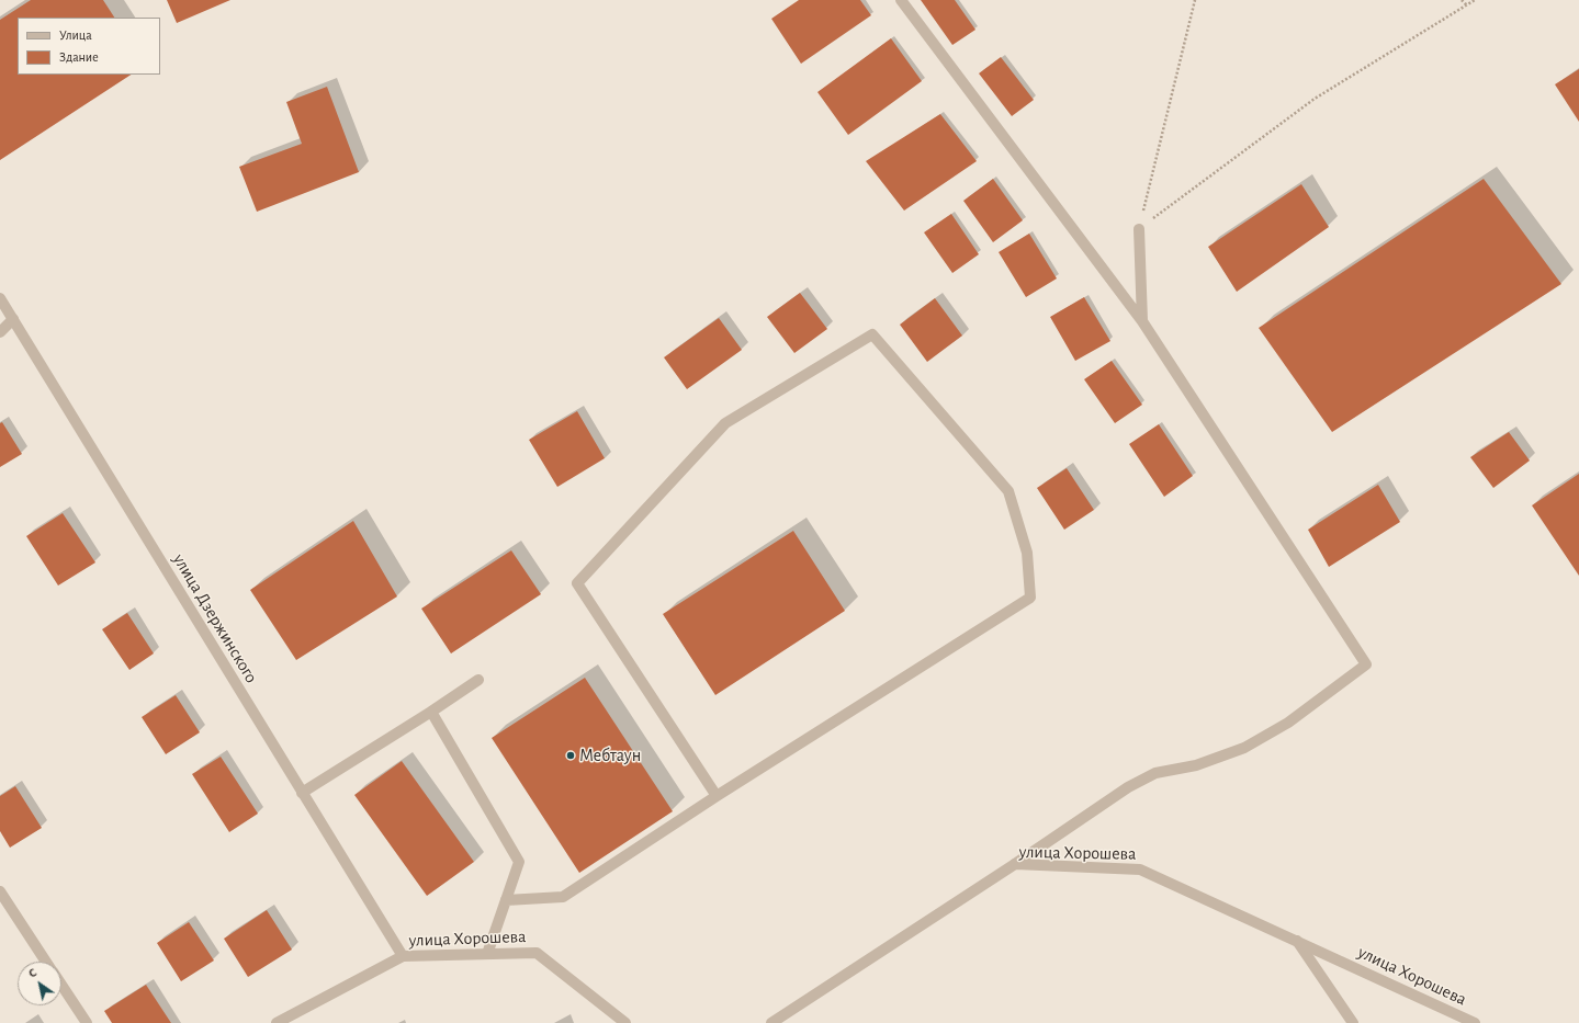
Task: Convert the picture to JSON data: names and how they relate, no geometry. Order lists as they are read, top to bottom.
{
  "streets": {
    "street": ["улица Дзержинского", "улица Хорошева"]
  },
  "crossings": [
    ["улица Дзержинского", "улица Хорошева"]
  ],
  "places": ["Мебтаун"],
  "legend": ["Улица", "Здание"],
  "north": "top left"
}
